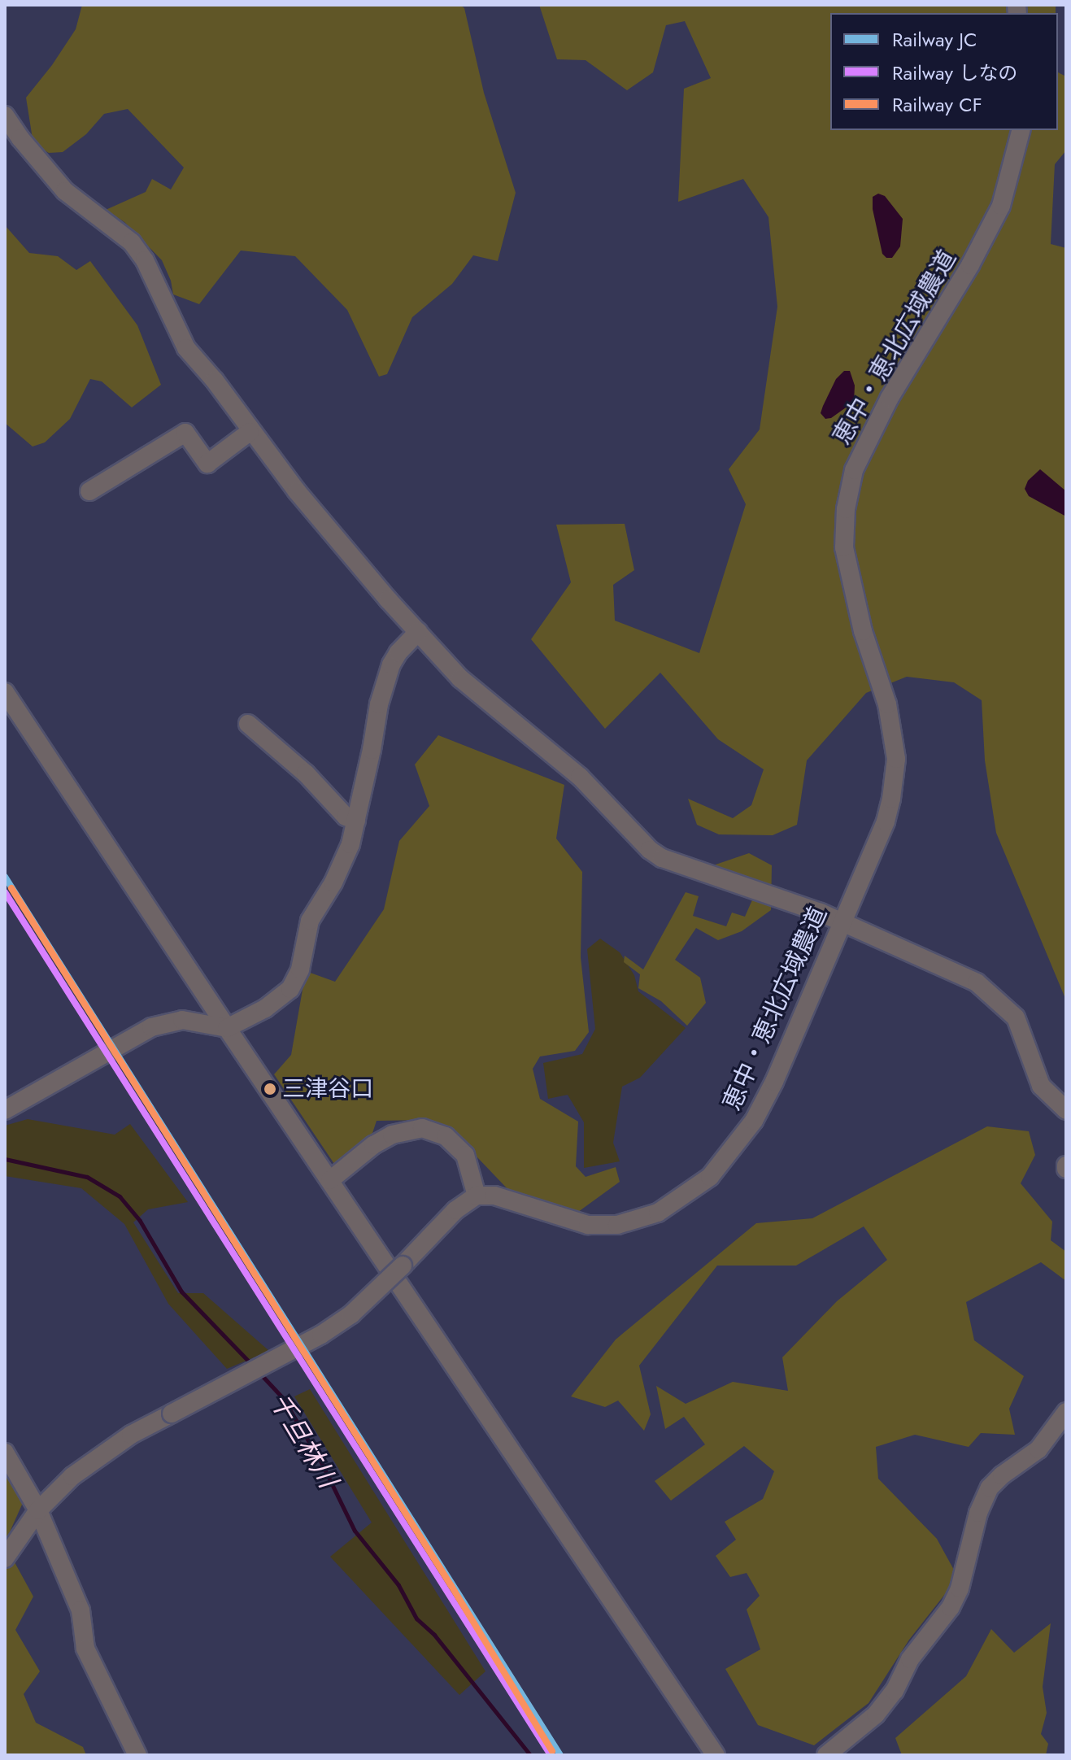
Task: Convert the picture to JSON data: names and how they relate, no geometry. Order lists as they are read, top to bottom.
{
  "streets": {
    "street": ["恵中・恵北広域農道"]
  },
  "water": ["千旦林川"],
  "places": ["三津谷口"],
  "lines": ["rail line JC", "rail line CF", "rail line しなの"],
  "legend": ["Railway JC", "Railway しなの", "Railway CF"]
}
